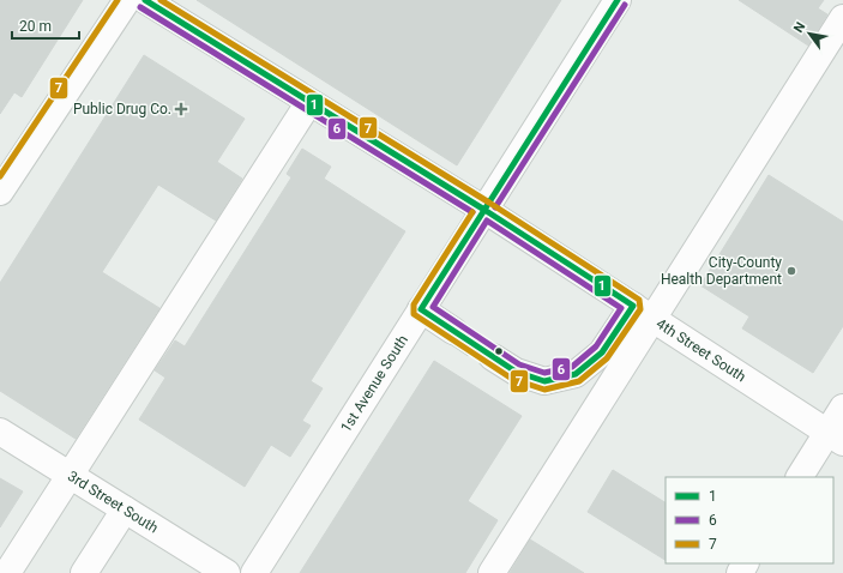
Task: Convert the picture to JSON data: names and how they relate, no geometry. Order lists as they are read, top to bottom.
{
  "streets": {
    "street": ["4th Street South", "1st Avenue South", "3rd Street South"]
  },
  "crossings": [
    ["4th Street South", "1st Avenue South"]
  ],
  "places": {
    "health": ["Public Drug Co."],
    "other": ["City-County Health Department"]
  },
  "lines": ["transit line 1", "transit line 7", "transit line 6"],
  "legend": ["1", "6", "7"],
  "scale_bar": "20 m",
  "north": "top left"
}
